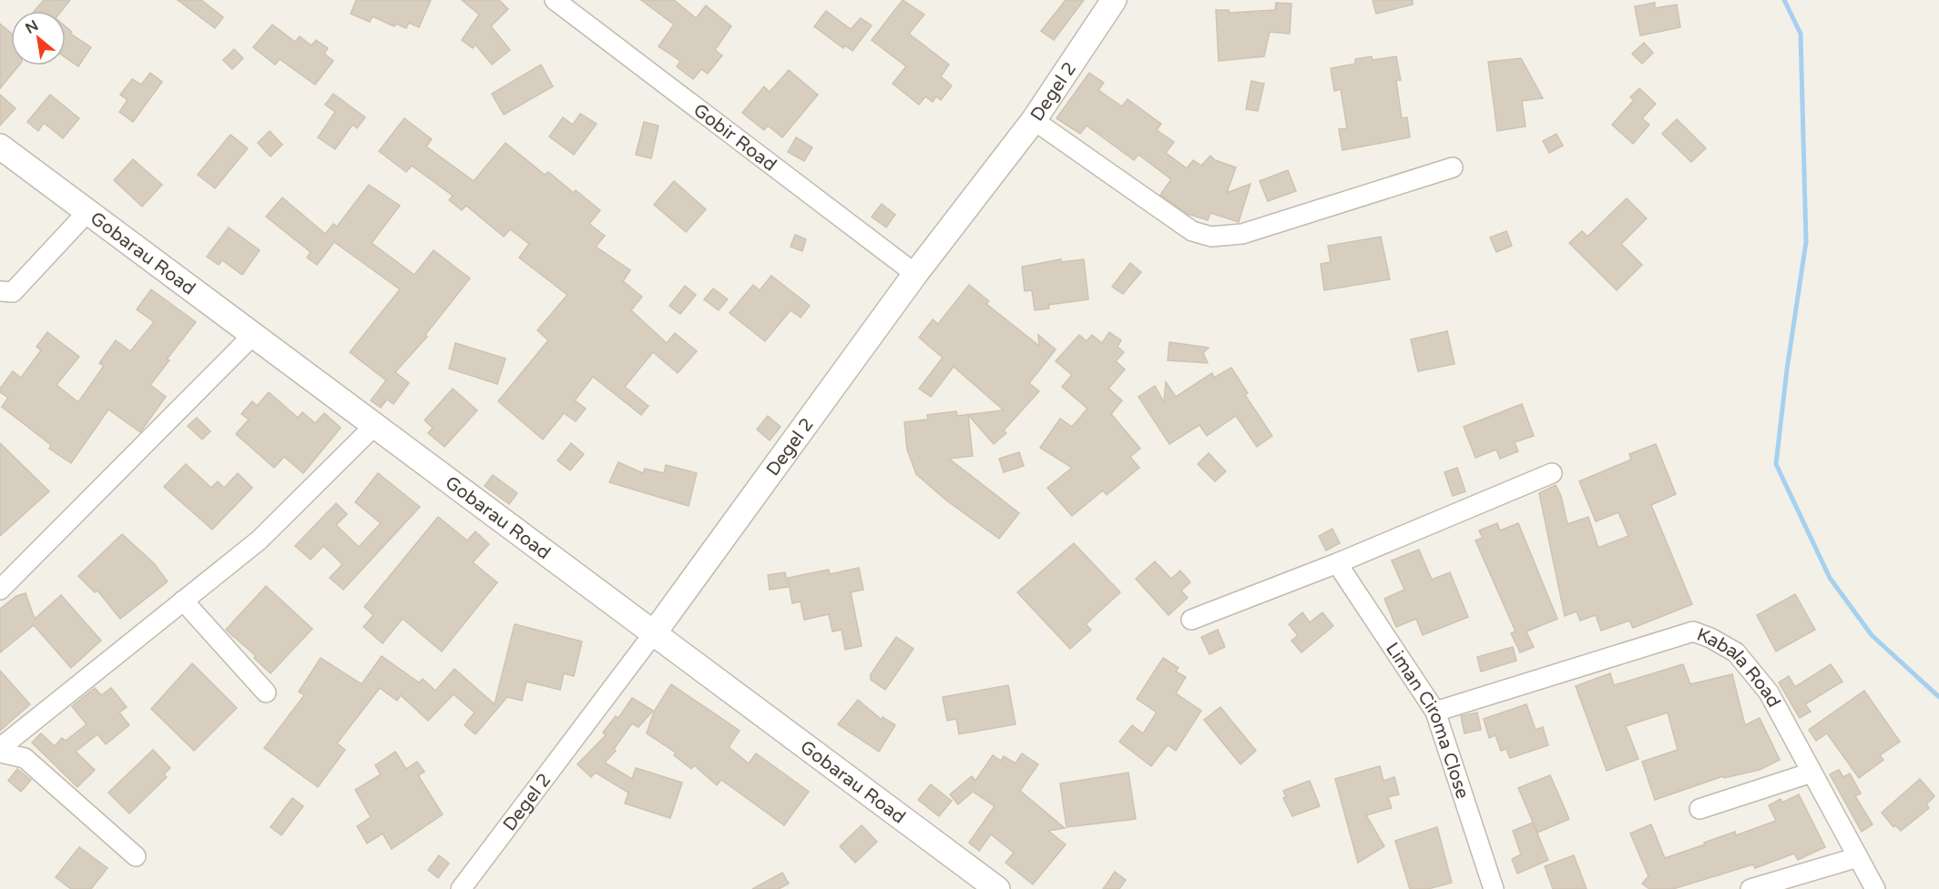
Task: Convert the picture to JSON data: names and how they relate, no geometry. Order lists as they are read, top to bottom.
{
  "streets": {
    "street": [
      "Degel 2",
      "Gobir Road",
      "Gobarau Road",
      "Kabala Road",
      "Liman Ciroma Close"
    ]
  },
  "crossings": [
    ["Degel 2", "Gobir Road"],
    ["Degel 2", "Gobarau Road"],
    ["Kabala Road", "Liman Ciroma Close"]
  ],
  "north": "top left"
}
